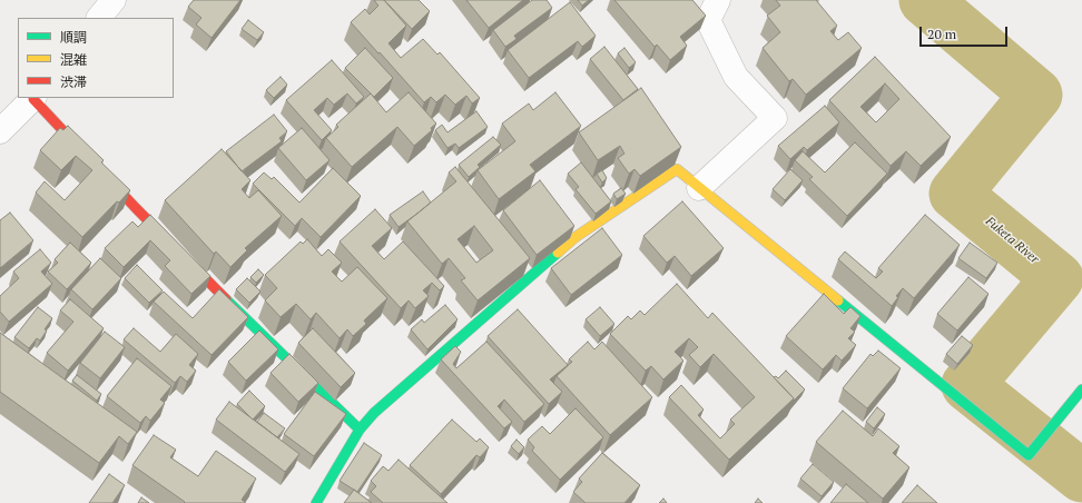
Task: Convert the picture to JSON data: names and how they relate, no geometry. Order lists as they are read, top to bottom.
{
  "water": ["Fuketa River"],
  "legend": ["順調", "混雑", "渋滞"],
  "scale_bar": "20 m"
}
